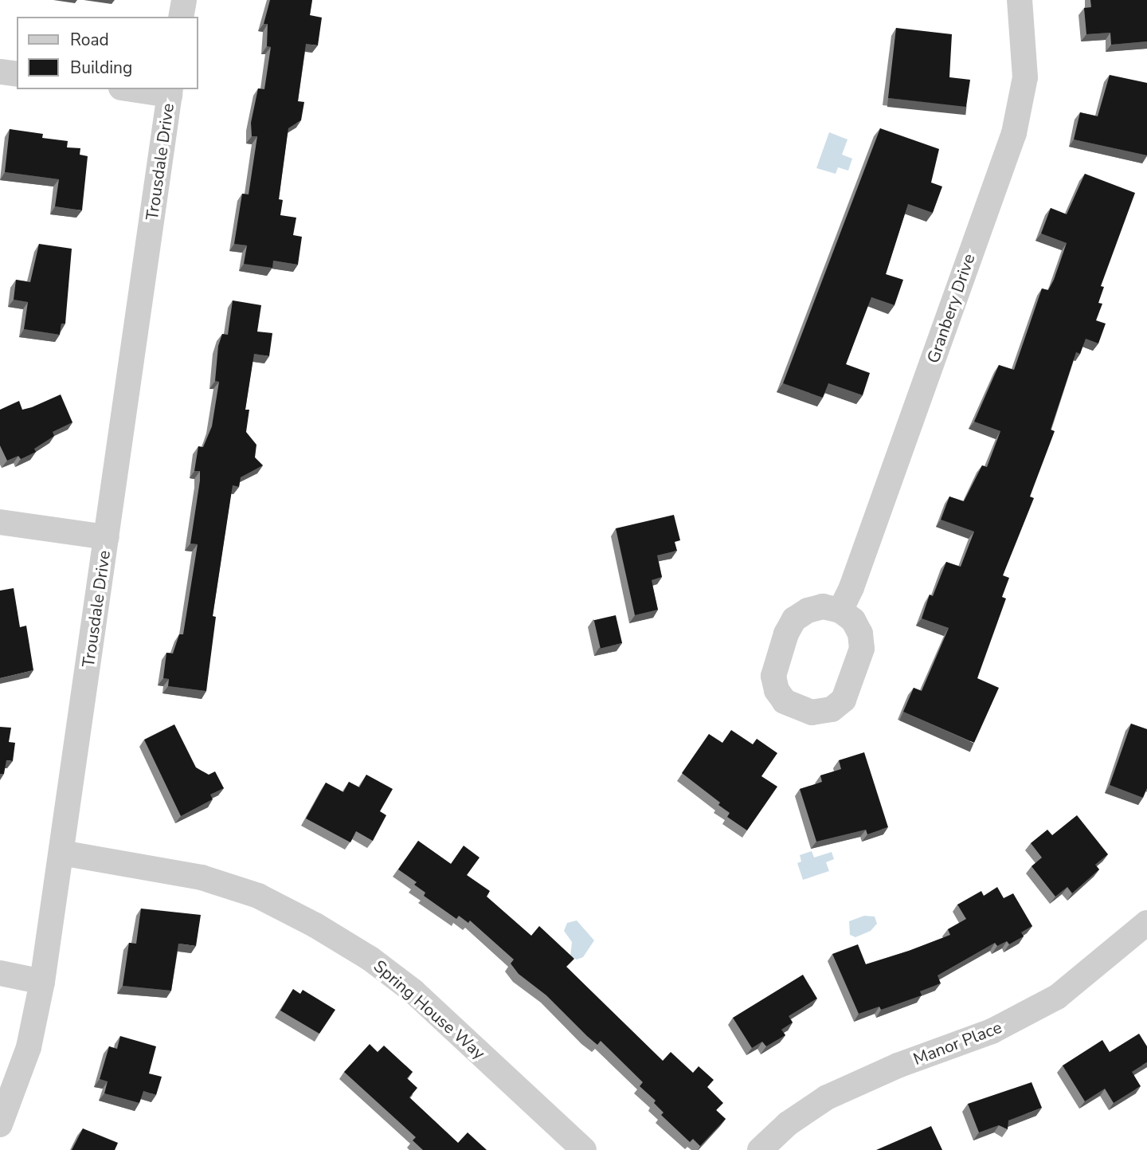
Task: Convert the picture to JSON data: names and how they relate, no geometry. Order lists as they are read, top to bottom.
{
  "streets": {
    "street": [
      "Trousdale Drive",
      "Granbery Drive",
      "Spring House Way",
      "Manor Place"
    ]
  },
  "crossings": [
    ["Trousdale Drive", "Spring House Way"]
  ],
  "legend": ["Road", "Building"]
}
